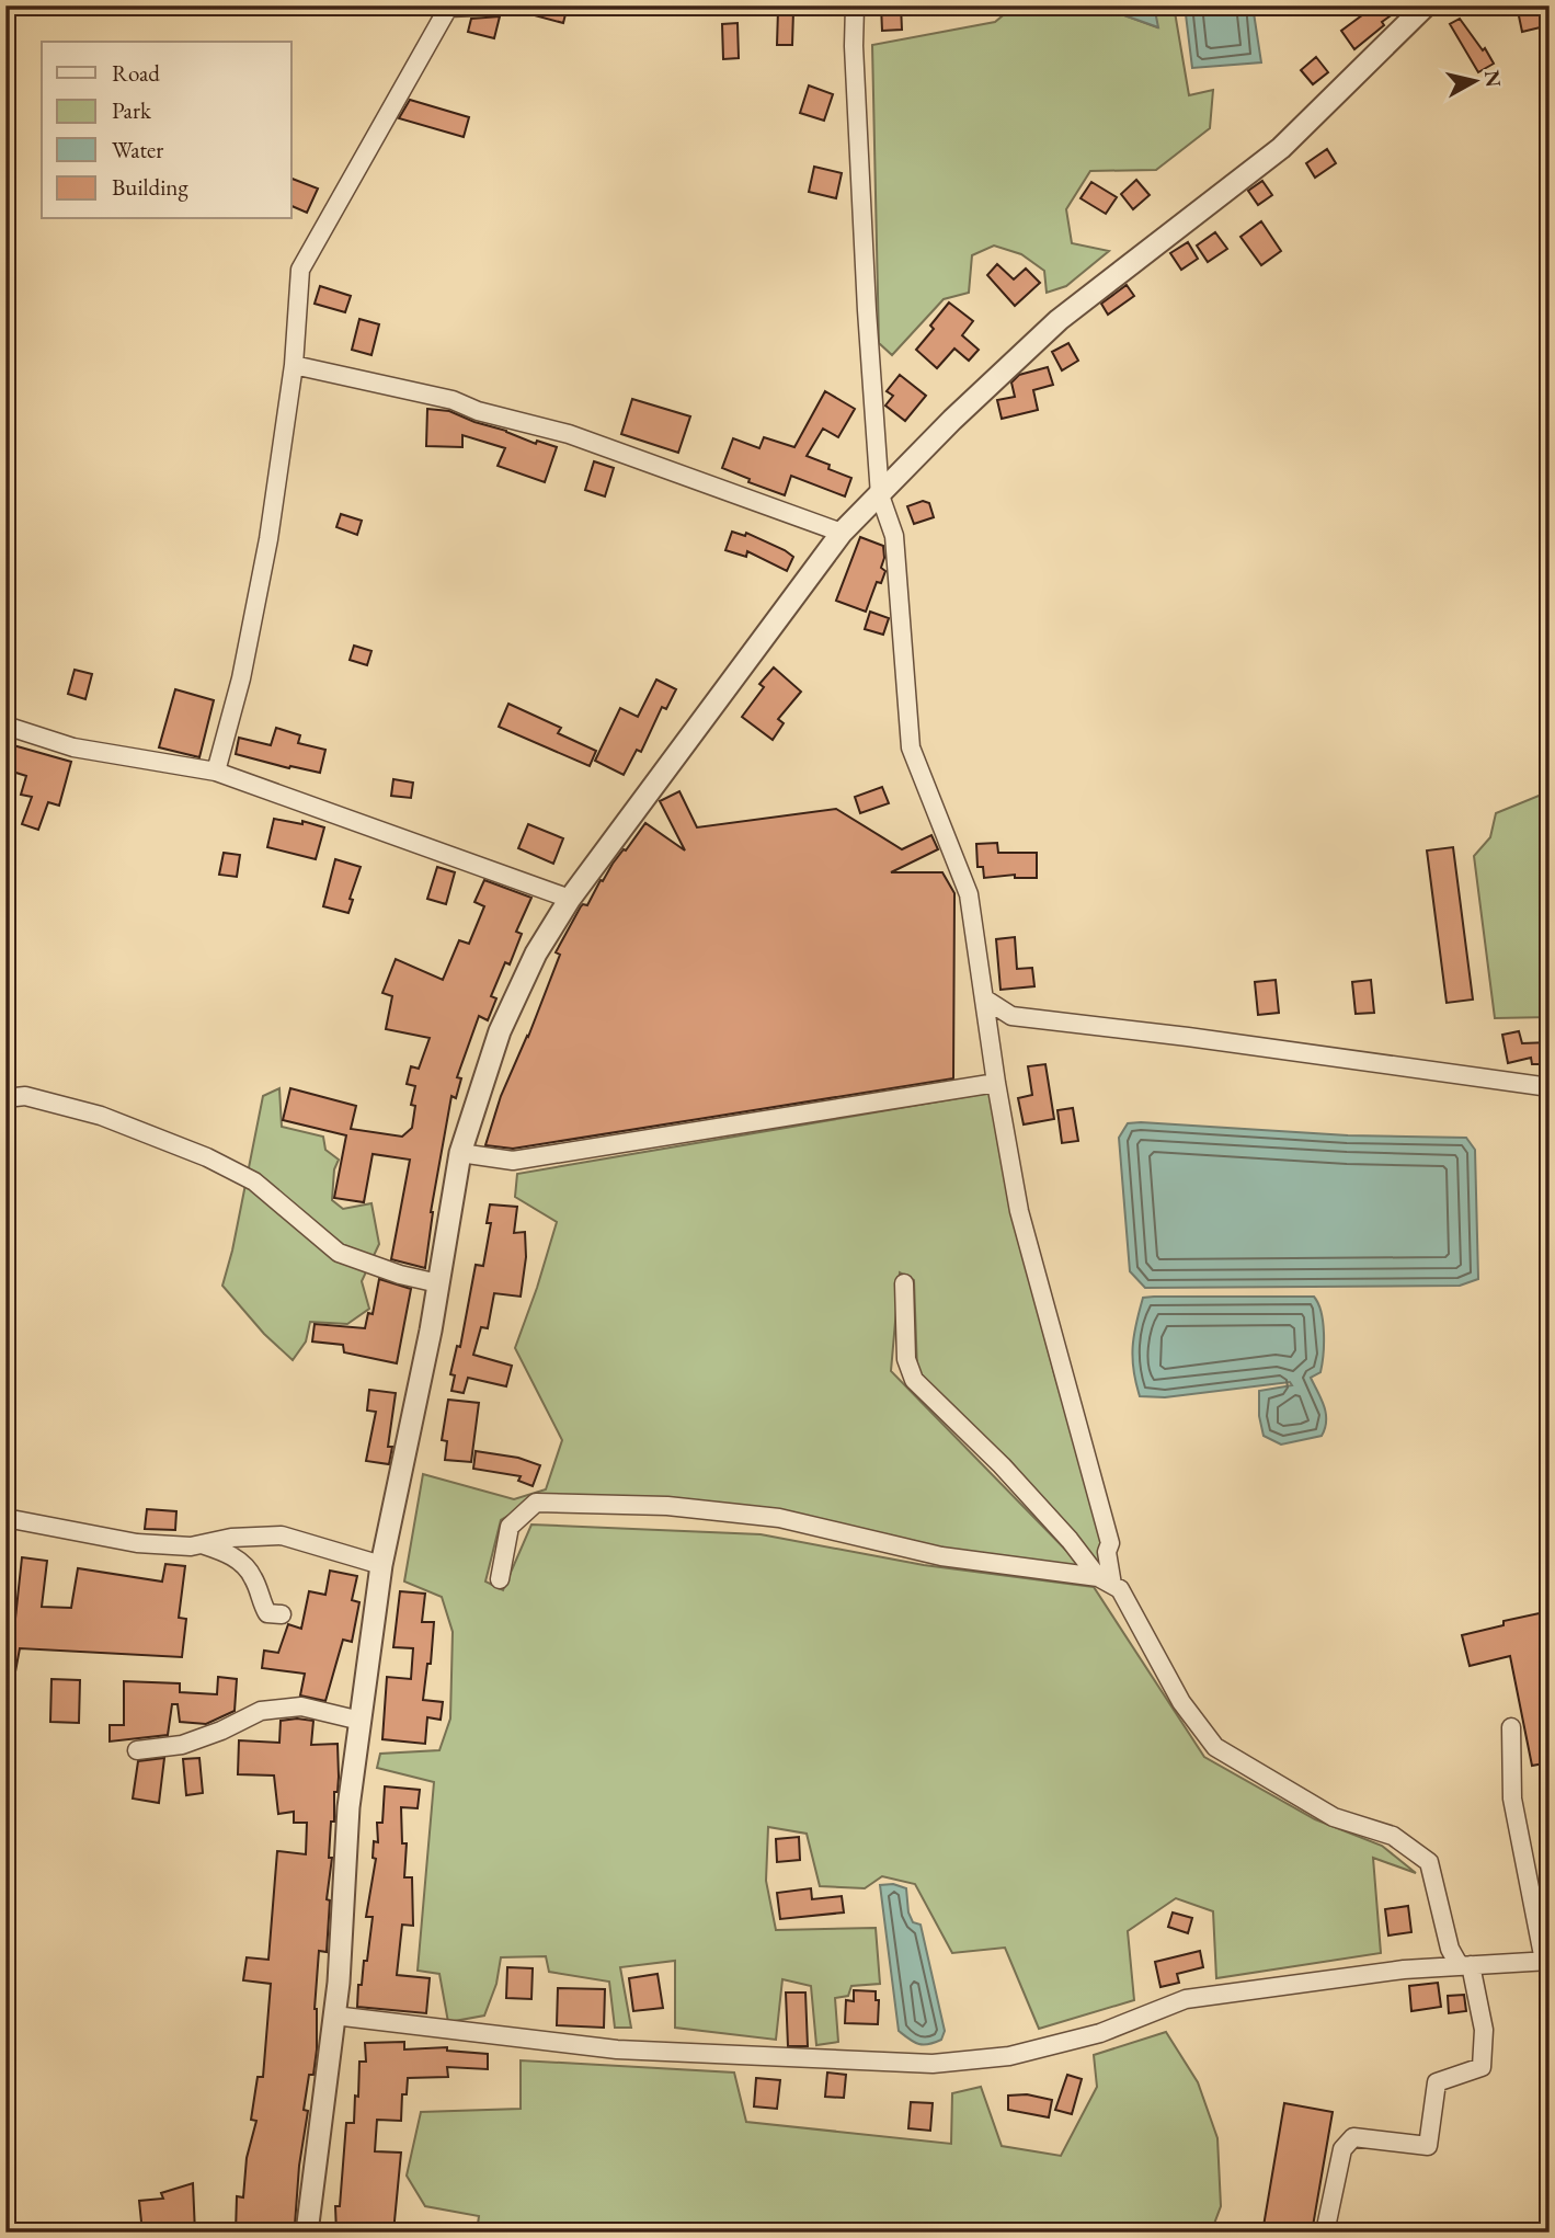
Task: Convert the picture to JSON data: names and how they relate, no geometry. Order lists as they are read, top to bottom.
{
  "legend": [
    "Road",
    "Park",
    "Water",
    "Building"
  ],
  "north": "right"
}
